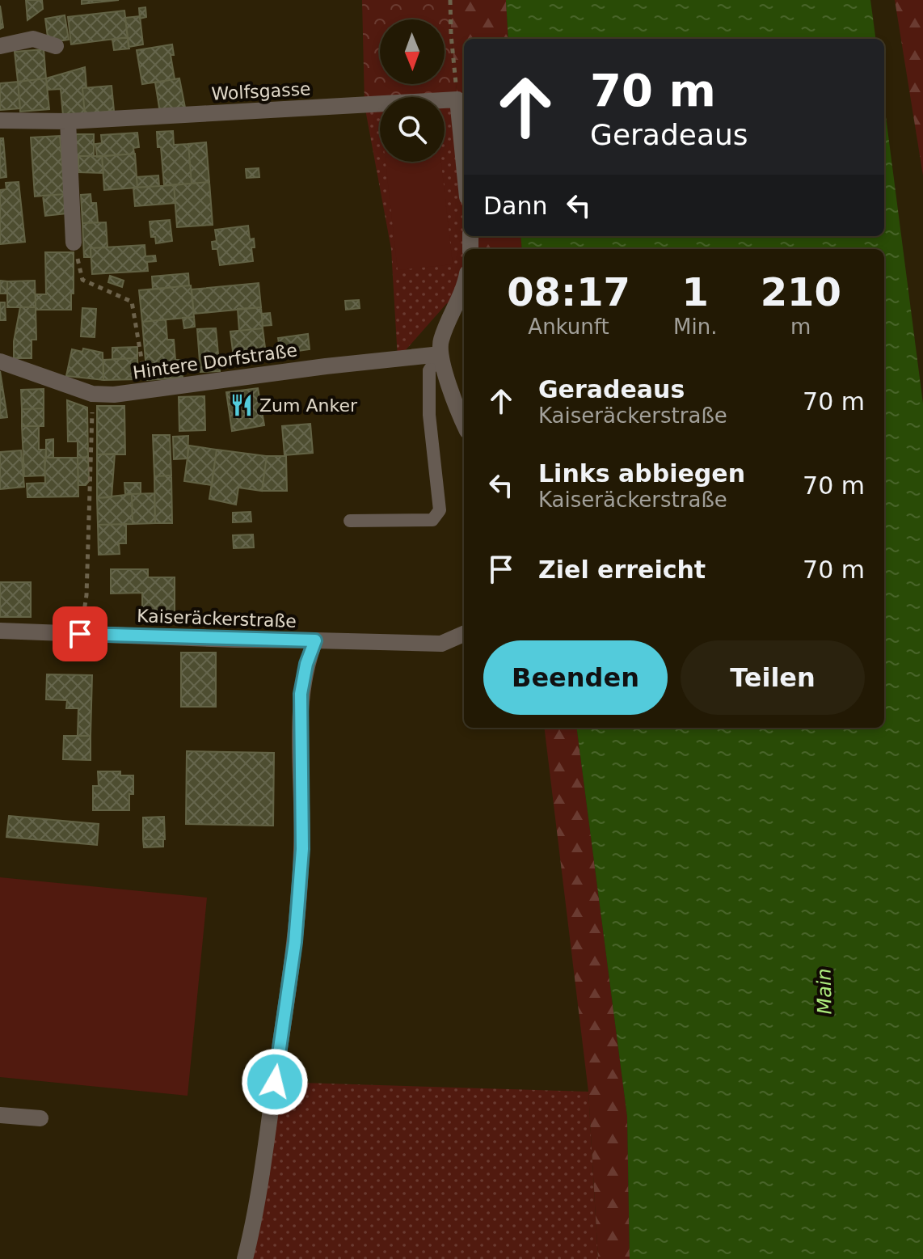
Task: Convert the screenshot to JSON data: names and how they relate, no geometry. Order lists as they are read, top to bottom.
{
  "streets": {
    "street": ["Wolfsgasse", "Hintere Dorfstraße", "Kaiseräckerstraße"]
  },
  "water": ["Main"],
  "places": {
    "restaurant": ["Zum Anker"]
  },
  "north": "bottom",
  "page": {
    "turn": ["70 m", "Geradeaus"],
    "then": "Dann",
    "eta": [
      "08:17",
      "Ankunft",
      "1",
      "Min.",
      "210",
      "m"
    ],
    "list": [
      {
        "name": "Geradeaus",
        "note": "Kaiseräckerstraße",
        "value": "70 m"
      },
      {
        "name": "Links abbiegen",
        "note": "Kaiseräckerstraße",
        "value": "70 m"
      },
      {
        "name": "Ziel erreicht",
        "value": "70 m"
      }
    ],
    "buttons": ["Beenden", "Teilen"]
  }
}
